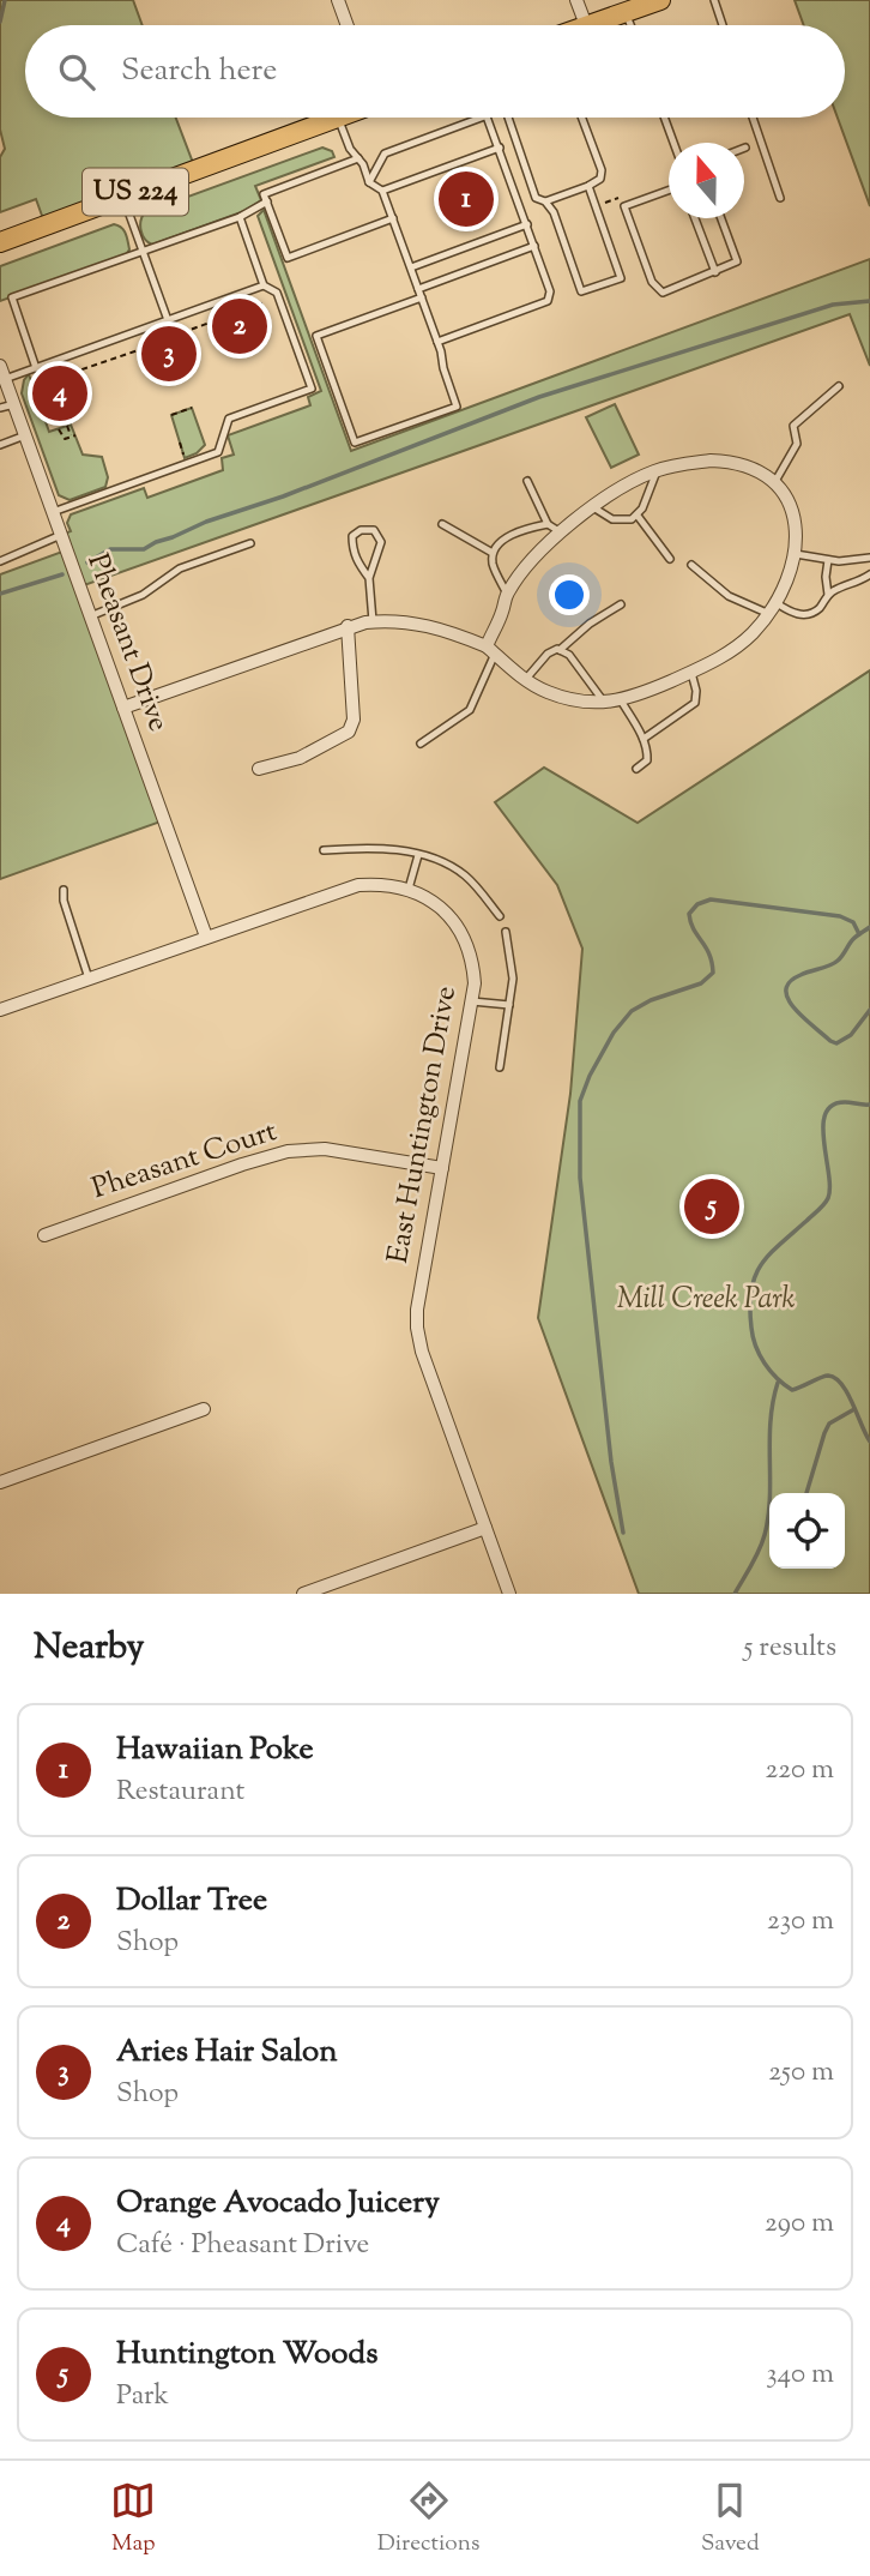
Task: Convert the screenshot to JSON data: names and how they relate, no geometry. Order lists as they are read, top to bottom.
{
  "streets": {
    "main road": ["US 224"],
    "street": ["Pheasant Drive", "East Huntington Drive", "Pheasant Court"]
  },
  "crossings": [
    ["Pheasant Drive", "East Huntington Drive"],
    ["East Huntington Drive", "Pheasant Court"]
  ],
  "parks": ["Mill Creek Park"],
  "north": "top",
  "page": {
    "search": "Search here",
    "pins": [
      "1",
      "2",
      "3",
      "4",
      "5"
    ],
    "heading": ["Nearby", "5 results"],
    "list": [
      {
        "mark": "1",
        "name": "Hawaiian Poke",
        "note": "Restaurant",
        "value": "220 m"
      },
      {
        "mark": "2",
        "name": "Dollar Tree",
        "note": "Shop",
        "value": "230 m"
      },
      {
        "mark": "3",
        "name": "Aries Hair Salon",
        "note": "Shop",
        "value": "250 m"
      },
      {
        "mark": "4",
        "name": "Orange Avocado Juicery",
        "note": "Café · Pheasant Drive",
        "value": "290 m"
      },
      {
        "mark": "5",
        "name": "Huntington Woods",
        "note": "Park",
        "value": "340 m"
      }
    ],
    "nav": ["Map", "Directions", "Saved"]
  }
}
